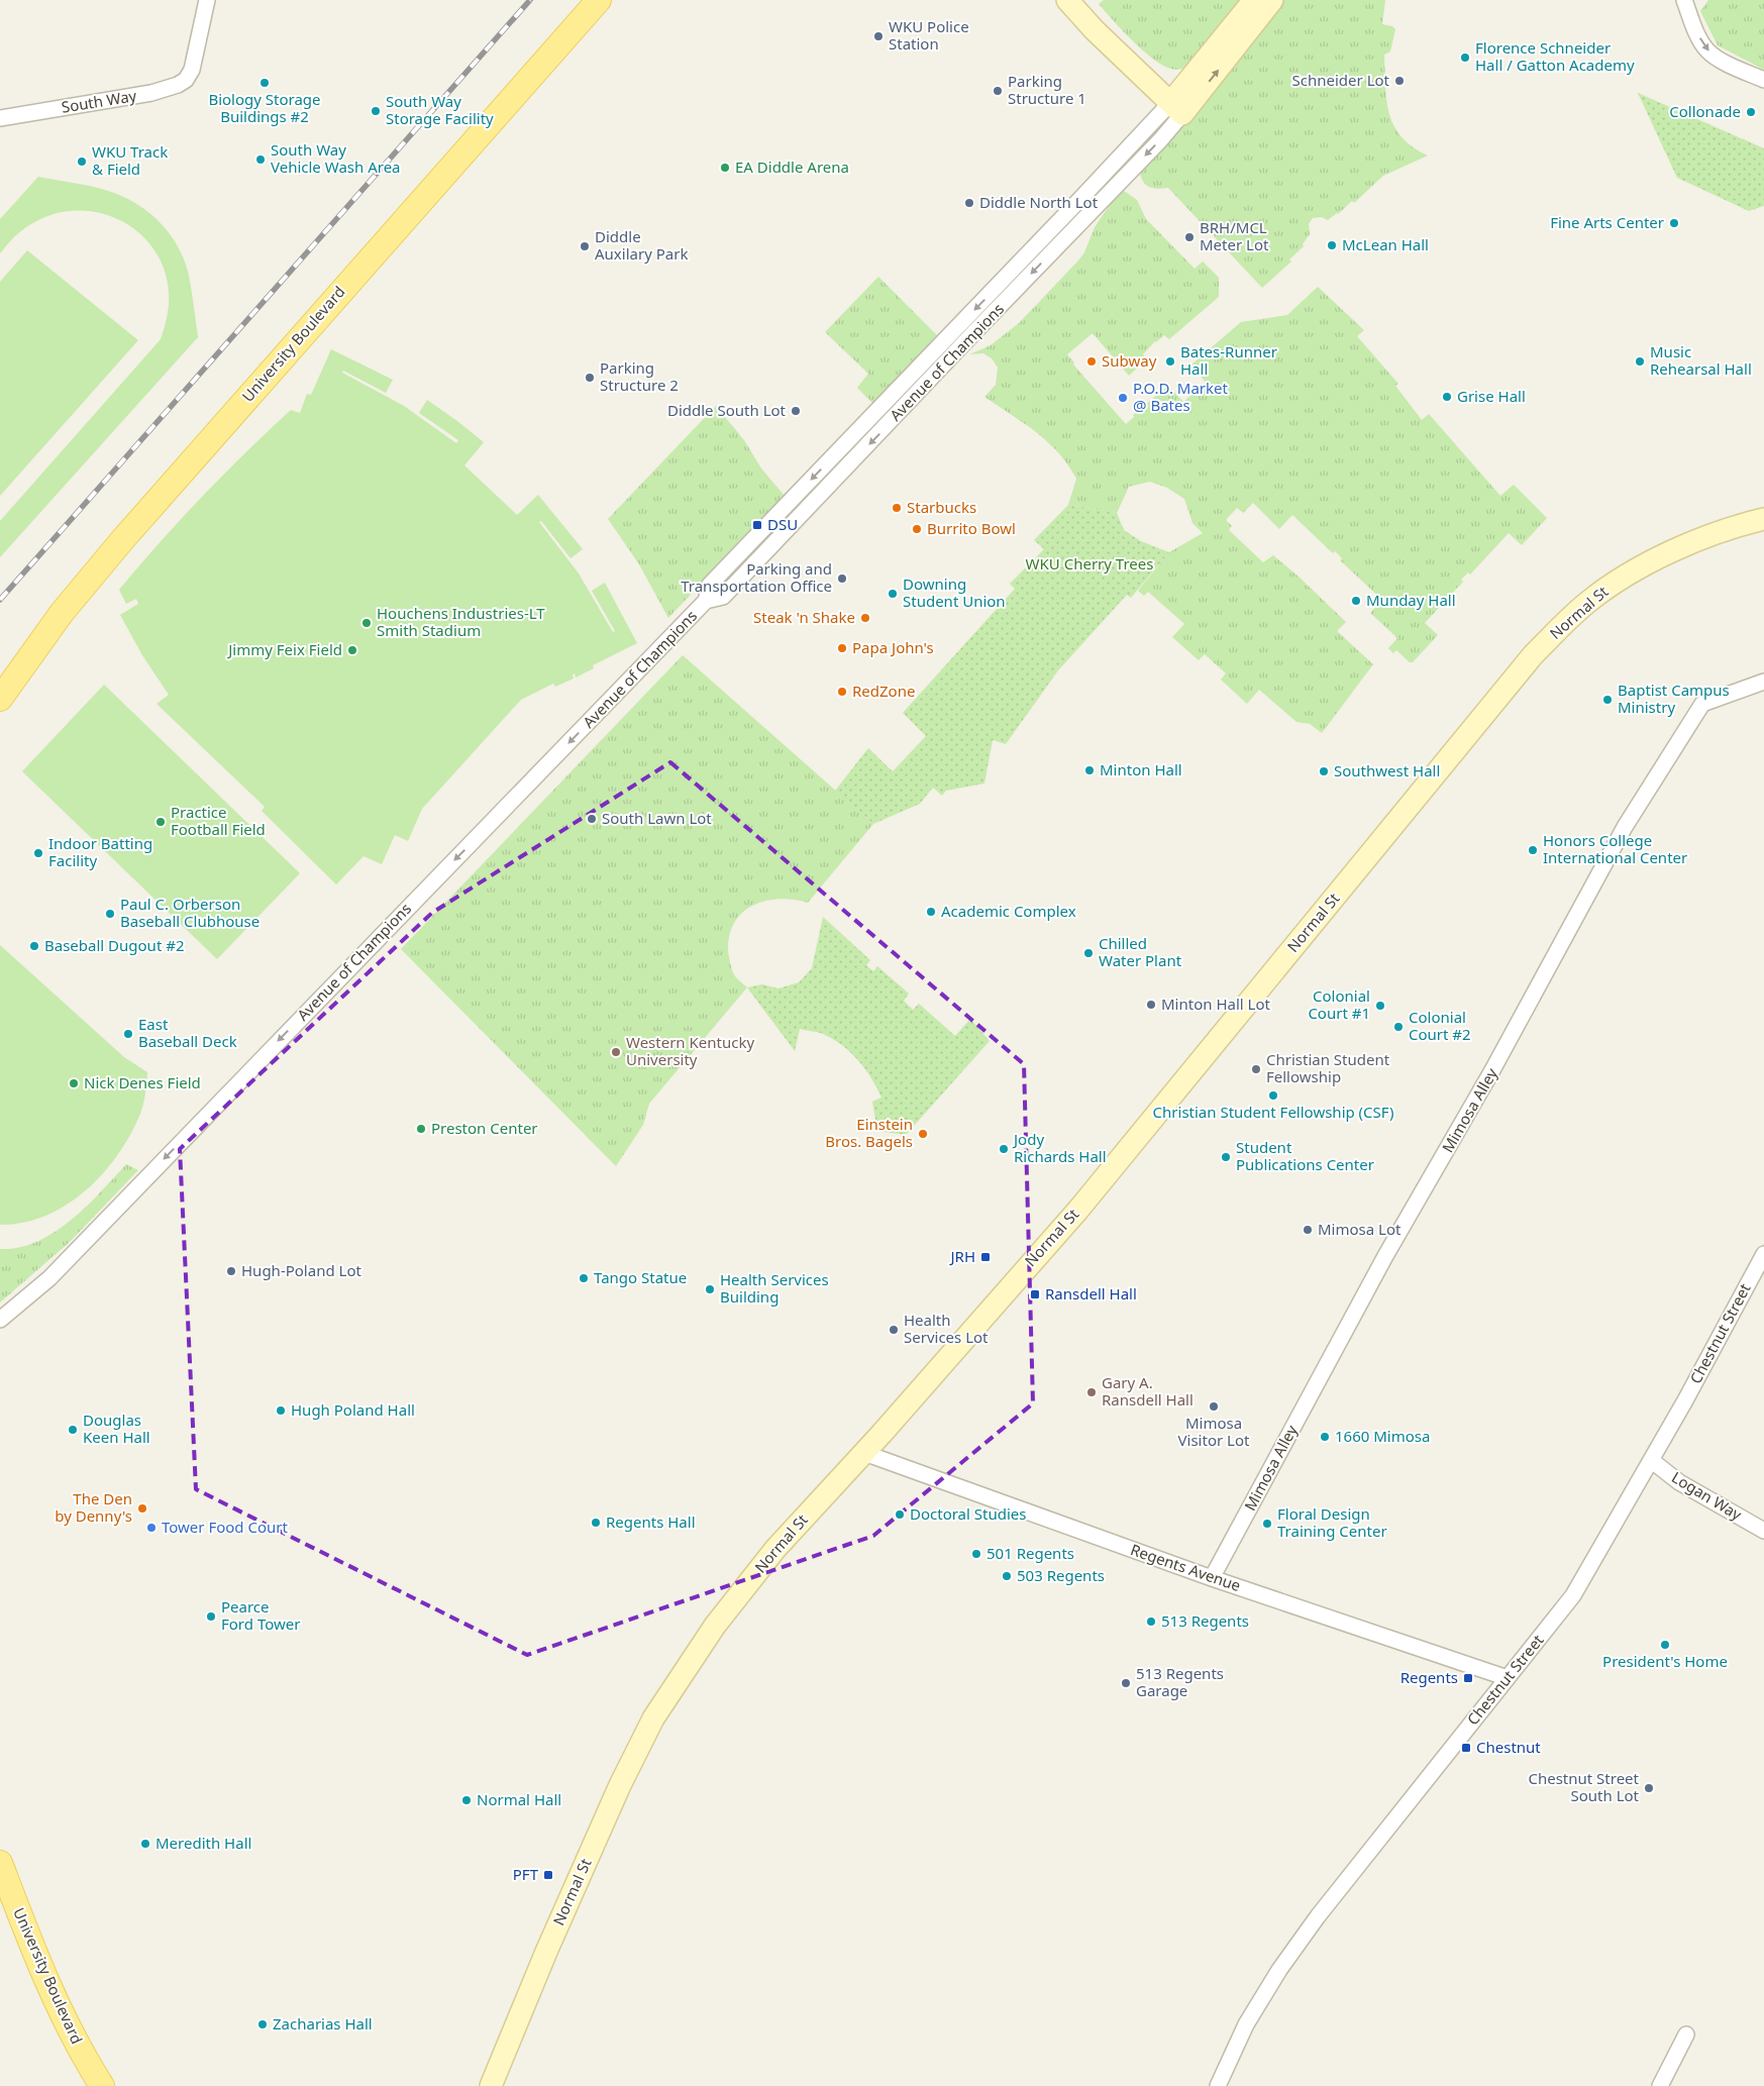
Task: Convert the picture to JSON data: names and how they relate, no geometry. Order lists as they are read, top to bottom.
{
  "streets": {
    "main road": ["University Boulevard"],
    "street": [
      "South Way",
      "Avenue of Champions",
      "Normal St",
      "Mimosa Alley",
      "Chestnut Street",
      "Logan Way",
      "Regents Avenue"
    ]
  },
  "crossings": [
    ["Normal St", "Regents Avenue"],
    ["Mimosa Alley", "Regents Avenue"],
    ["Chestnut Street", "Logan Way"],
    ["Chestnut Street", "Regents Avenue"]
  ],
  "one_way": ["Avenue of Champions"],
  "parks": ["WKU Cherry Trees"],
  "places": {
    "other": [
      "WKU Police Station",
      "Florence Schneider Hall / Gatton Academy",
      "Schneider Lot",
      "Biology Storage Buildings #2",
      "Parking Structure 1",
      "South Way Storage Facility",
      "Collonade",
      "South Way Vehicle Wash Area",
      "WKU Track & Field",
      "EA Diddle Arena",
      "Diddle North Lot",
      "Fine Arts Center",
      "BRH/MCL Meter Lot",
      "McLean Hall",
      "Diddle Auxilary Park",
      "Subway",
      "Bates-Runner Hall",
      "Music Rehearsal Hall",
      "Parking Structure 2",
      "Grise Hall",
      "P.O.D. Market @ Bates",
      "Diddle South Lot",
      "Starbucks",
      "Burrito Bowl",
      "Parking and Transportation Office",
      "Downing Student Union",
      "Munday Hall",
      "Steak 'n Shake",
      "Houchens Industries-LT Smith Stadium",
      "Papa John's",
      "Jimmy Feix Field",
      "RedZone",
      "Baptist Campus Ministry",
      "Minton Hall",
      "Southwest Hall",
      "South Lawn Lot",
      "Practice Football Field",
      "Honors College International Center",
      "Indoor Batting Facility",
      "Academic Complex",
      "Paul C. Orberson Baseball Clubhouse",
      "Baseball Dugout #2",
      "Chilled Water Plant",
      "Minton Hall Lot",
      "Colonial Court #1",
      "Colonial Court #2",
      "East Baseball Deck",
      "Western Kentucky University",
      "Christian Student Fellowship",
      "Nick Denes Field",
      "Christian Student Fellowship (CSF)",
      "Preston Center",
      "Einstein Bros. Bagels",
      "Jody Richards Hall",
      "Student Publications Center",
      "Mimosa Lot",
      "Hugh-Poland Lot",
      "Tango Statue",
      "Health Services Building",
      "Health Services Lot",
      "Gary A. Ransdell Hall",
      "Mimosa Visitor Lot",
      "Hugh Poland Hall",
      "Douglas Keen Hall",
      "1660 Mimosa",
      "The Den by Denny's",
      "Doctoral Studies",
      "Regents Hall",
      "Floral Design Training Center",
      "Tower Food Court",
      "501 Regents",
      "503 Regents",
      "Pearce Ford Tower",
      "513 Regents",
      "President's Home",
      "513 Regents Garage",
      "Chestnut Street South Lot",
      "Normal Hall",
      "Meredith Hall",
      "Zacharias Hall"
    ],
    "transit": [
      "DSU",
      "JRH",
      "Ransdell Hall",
      "Regents",
      "Chestnut",
      "PFT"
    ]
  }
}
